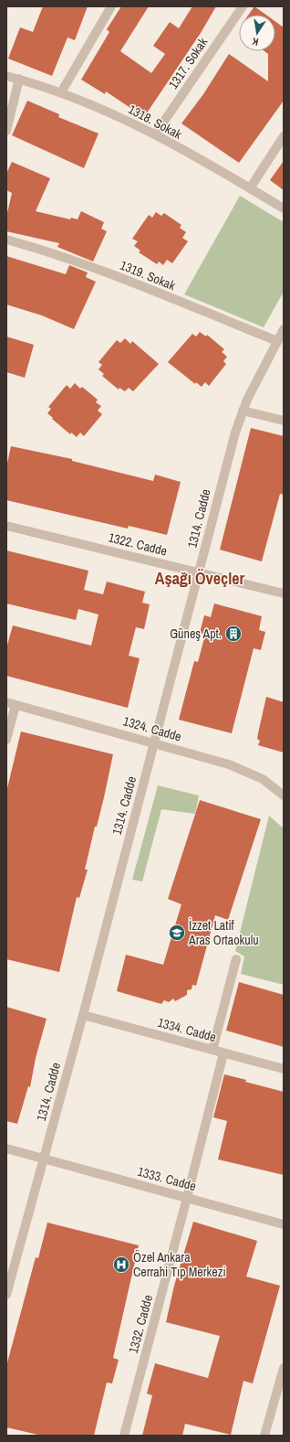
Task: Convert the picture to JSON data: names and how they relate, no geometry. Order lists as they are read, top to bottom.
{
  "streets": {
    "street": [
      "1317. Sokak",
      "1318. Sokak",
      "1319. Sokak",
      "1314. Cadde",
      "1322. Cadde",
      "1324. Cadde",
      "1334. Cadde",
      "1333. Cadde",
      "1332. Cadde"
    ]
  },
  "crossings": [
    ["1317. Sokak", "1318. Sokak"],
    ["1319. Sokak", "1314. Cadde"],
    ["1314. Cadde", "1322. Cadde"],
    ["1314. Cadde", "1324. Cadde"],
    ["1314. Cadde", "1334. Cadde"],
    ["1314. Cadde", "1333. Cadde"],
    ["1334. Cadde", "1332. Cadde"],
    ["1333. Cadde", "1332. Cadde"]
  ],
  "districts": ["Aşağı Öveçler"],
  "places": {
    "building": ["Güneş Apt."],
    "school or university": ["İzzet Latif Aras Ortaokulu"],
    "hospital": ["Özel Ankara Cerrahi Tıp Merkezi"]
  },
  "north": "bottom"
}
